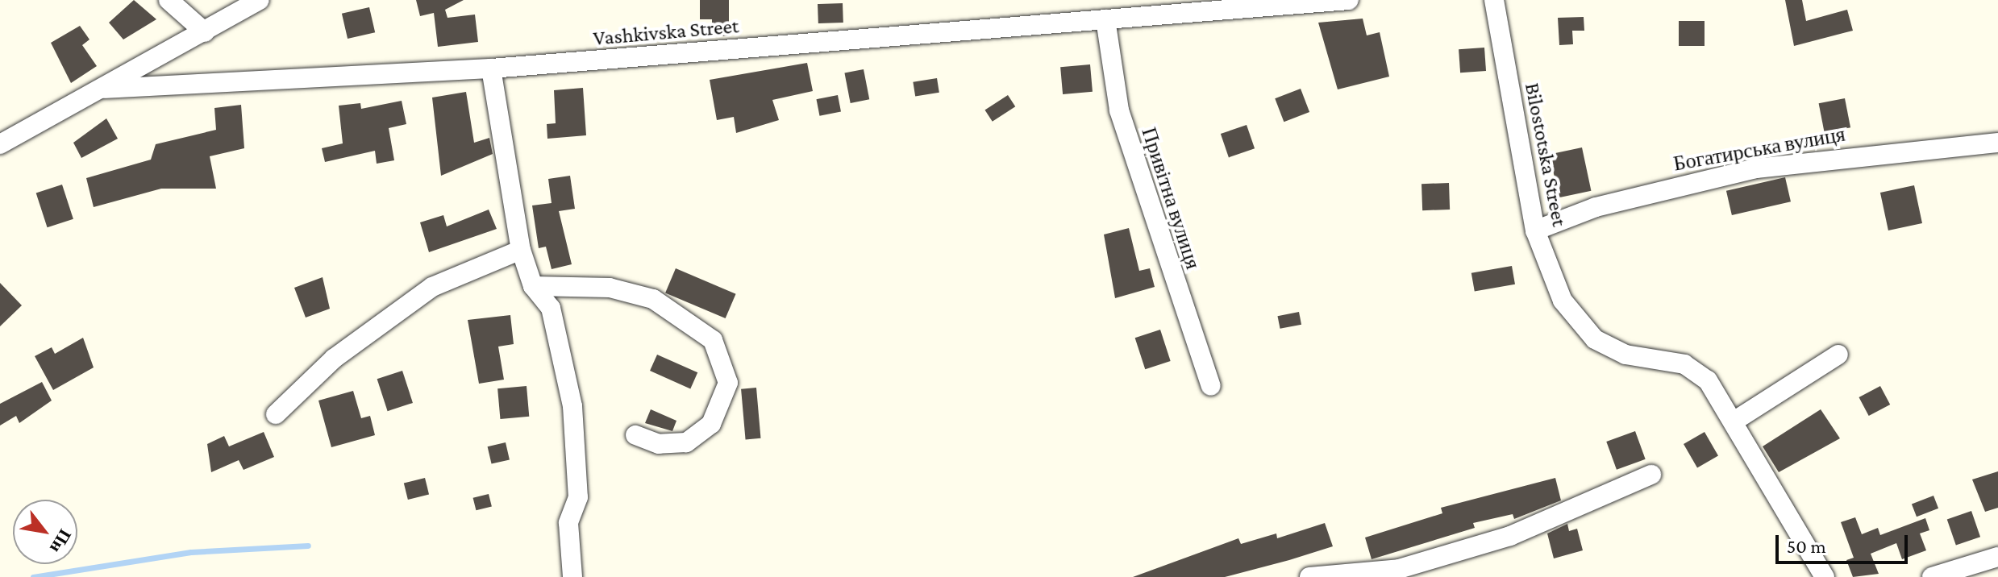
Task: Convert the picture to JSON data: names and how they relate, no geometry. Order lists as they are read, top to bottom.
{
  "streets": {
    "street": [
      "Vashkivska Street",
      "Богатирська вулиця",
      "Bilostotska Street",
      "Привітна вулиця"
    ]
  },
  "crossings": [
    ["Vashkivska Street", "Привітна вулиця"],
    ["Богатирська вулиця", "Bilostotska Street"]
  ],
  "scale_bar": "50 m",
  "north": "bottom right"
}
